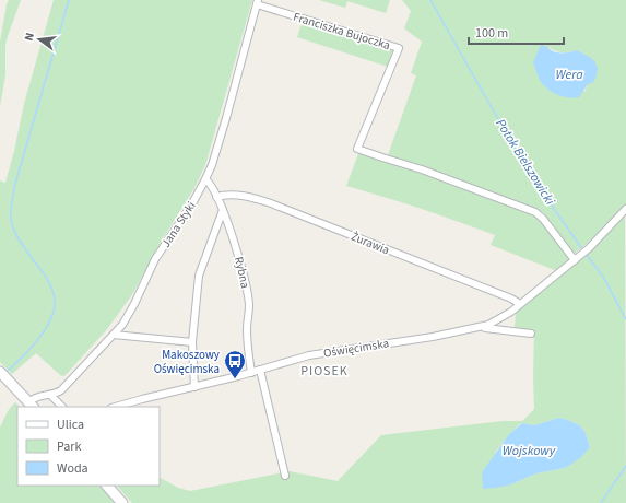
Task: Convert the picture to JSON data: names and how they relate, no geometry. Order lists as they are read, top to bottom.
{
  "streets": {
    "street": [
      "Franciszka Bujoczka",
      "Jana Styki",
      "Żurawia",
      "Rybna",
      "Oświęcimska"
    ]
  },
  "crossings": [
    ["Franciszka Bujoczka", "Jana Styki"],
    ["Franciszka Bujoczka", "Oświęcimska"],
    ["Jana Styki", "Rybna"],
    ["Żurawia", "Rybna"],
    ["Żurawia", "Oświęcimska"],
    ["Rybna", "Oświęcimska"]
  ],
  "districts": ["PIOSEK"],
  "water": ["Wera", "Potok Bielszowicki", "Wojskowy"],
  "places": {
    "bus stop": ["Makoszowy Oświęcimska"]
  },
  "legend": ["Ulica", "Park", "Woda"],
  "scale_bar": "100 m",
  "north": "left"
}
